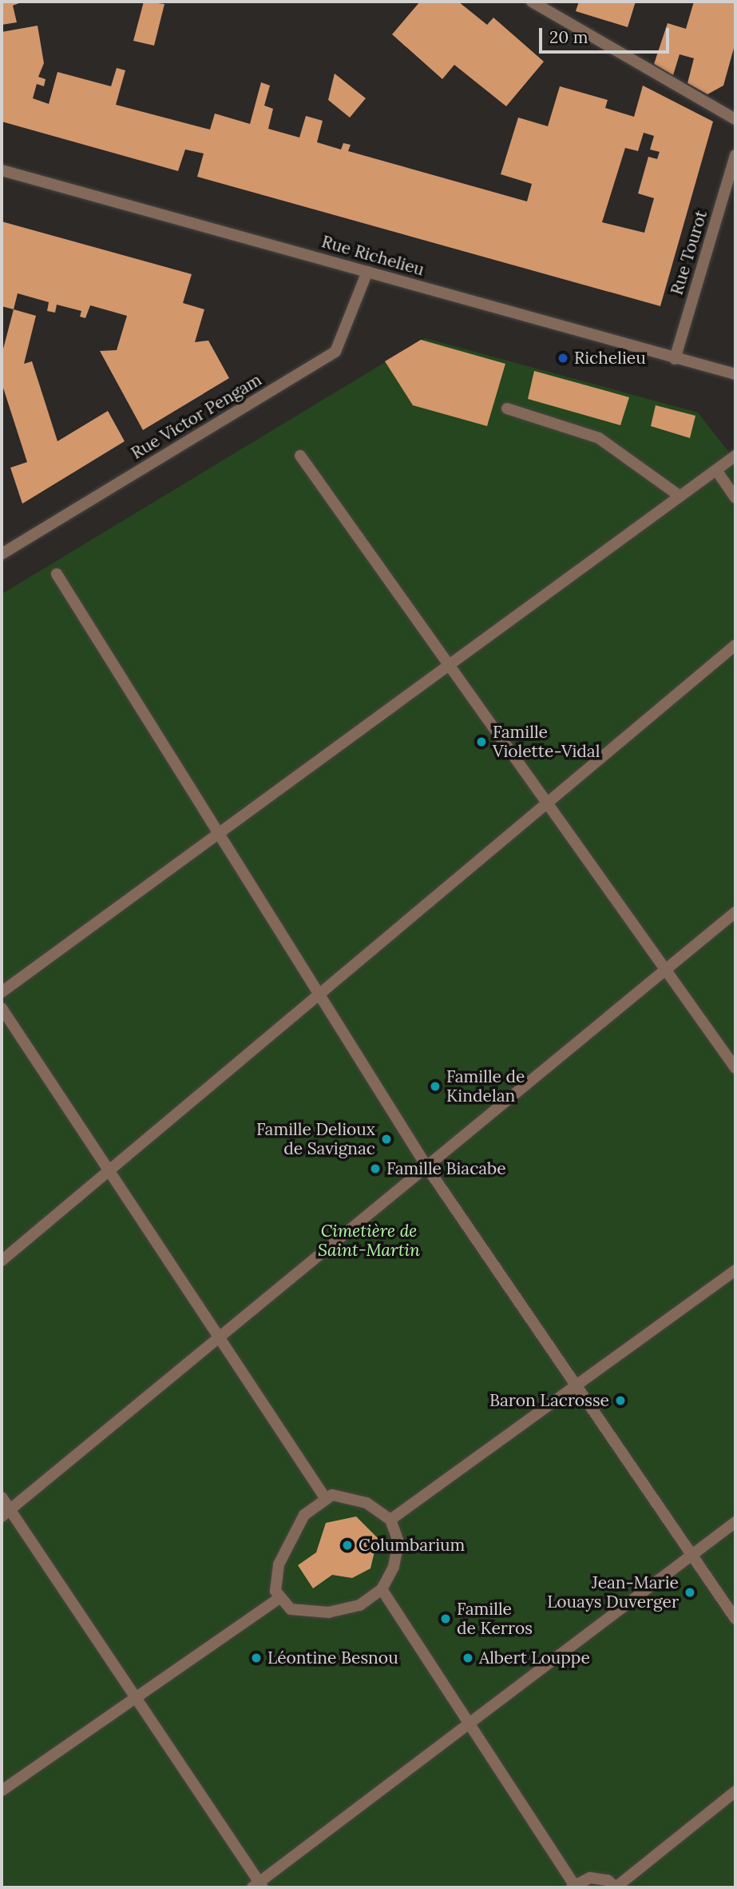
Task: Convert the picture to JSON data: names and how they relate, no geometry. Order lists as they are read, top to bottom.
{
  "streets": {
    "street": ["Rue Tourot", "Rue Richelieu", "Rue Victor Pengam"]
  },
  "crossings": [
    ["Rue Tourot", "Rue Richelieu"],
    ["Rue Richelieu", "Rue Victor Pengam"]
  ],
  "parks": ["Cimetière de Saint-Martin"],
  "places": [
    "Richelieu",
    "Famille Violette-Vidal",
    "Famille de Kindelan",
    "Famille Delioux de Savignac",
    "Famille Biacabe",
    "Baron Lacrosse",
    "Columbarium",
    "Jean-Marie Louays Duverger",
    "Famille de Kerros",
    "Léontine Besnou",
    "Albert Louppe"
  ],
  "scale_bar": "20 m"
}
